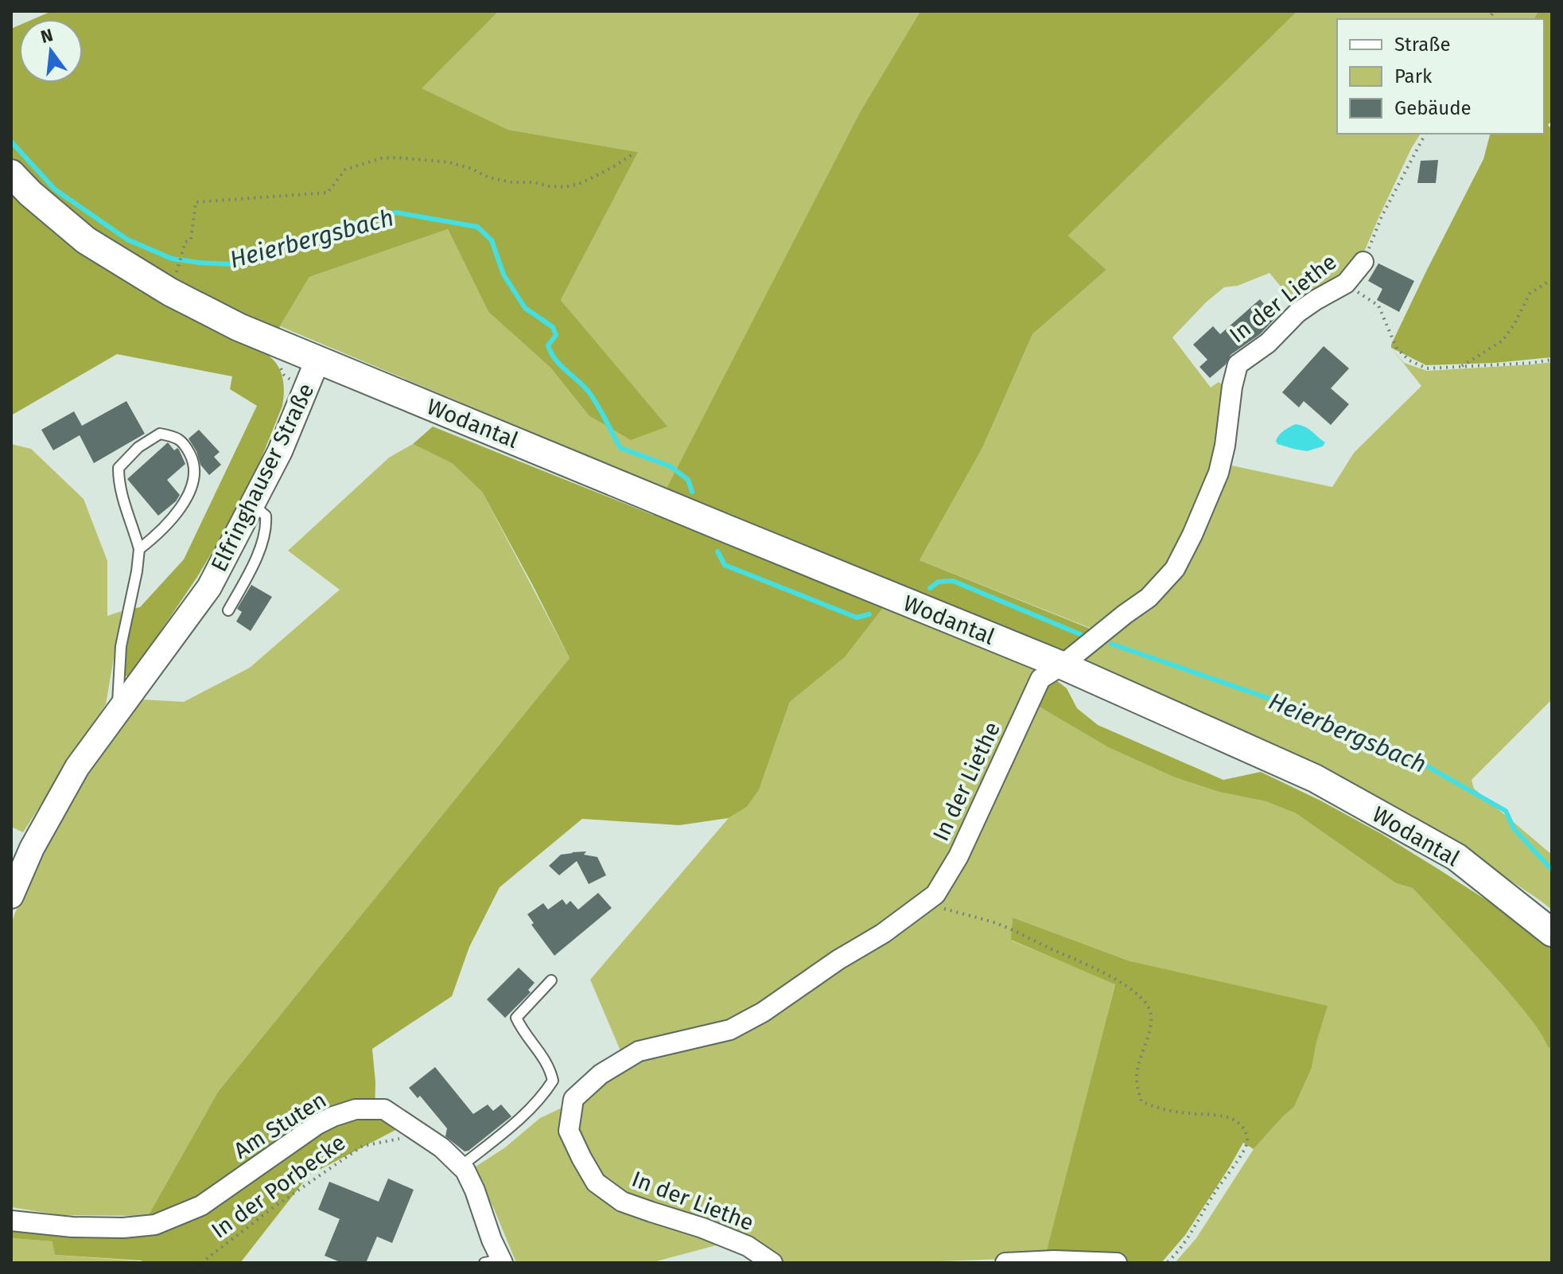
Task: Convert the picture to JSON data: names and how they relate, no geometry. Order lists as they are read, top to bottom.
{
  "streets": {
    "main road": ["Wodantal", "Elfringhauser Straße"],
    "street": ["In der Liethe", "Am Stuten"],
    "path": ["In der Porbecke"]
  },
  "crossings": [
    ["In der Liethe", "Wodantal"],
    ["Wodantal", "Elfringhauser Straße"],
    ["Am Stuten", "In der Porbecke"]
  ],
  "water": ["Heierbergsbach"],
  "legend": ["Straße", "Park", "Gebäude"],
  "north": "top"
}
